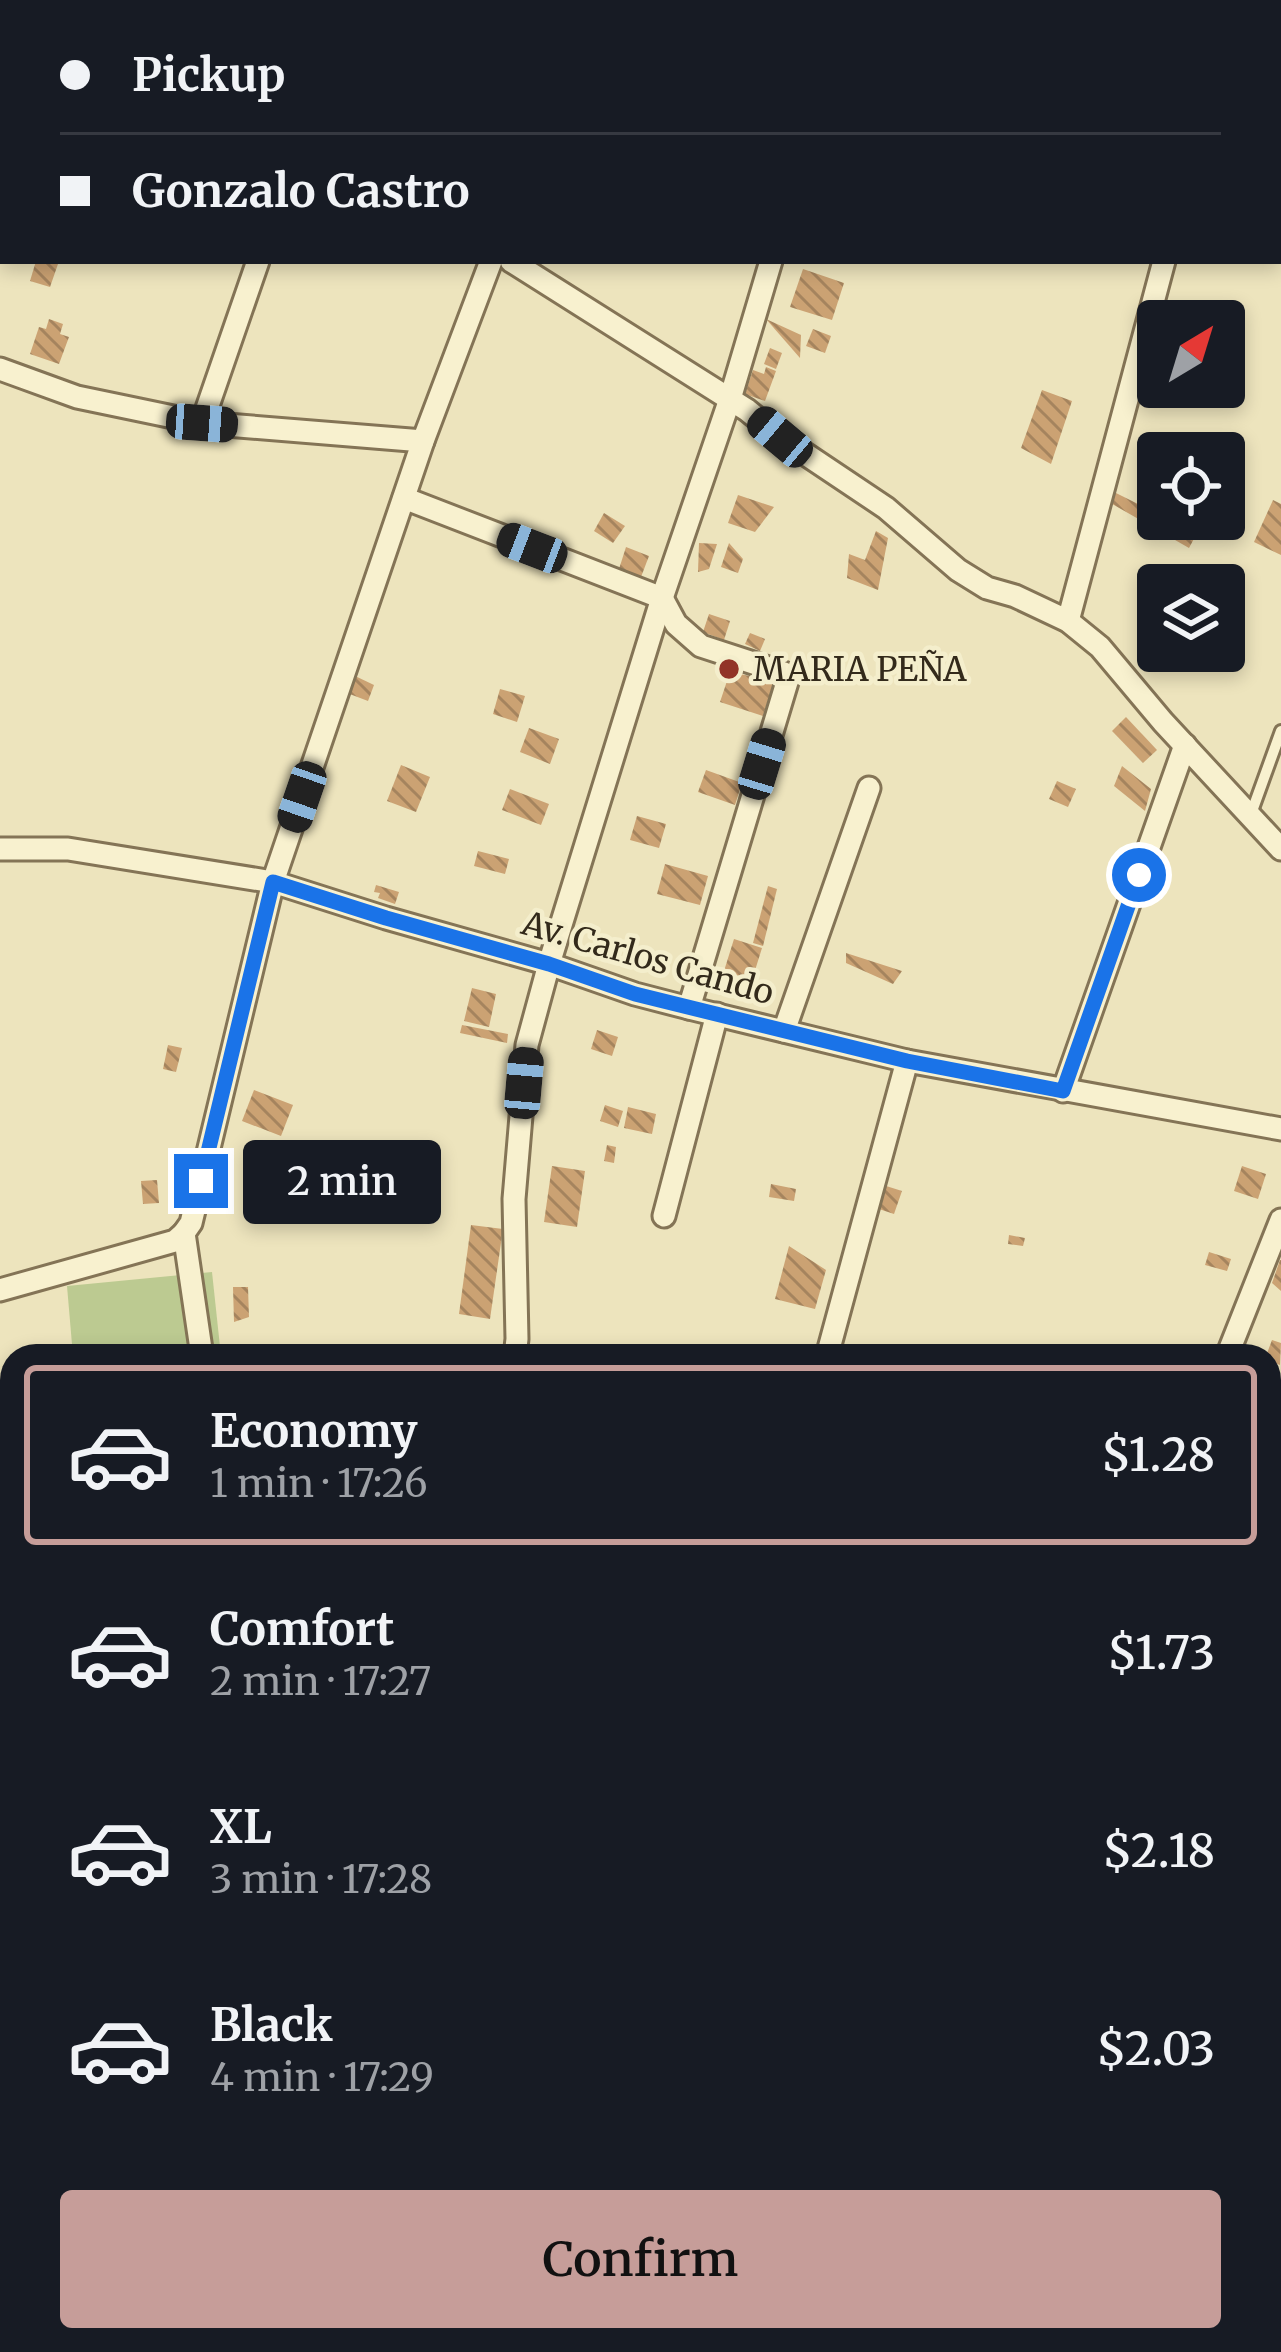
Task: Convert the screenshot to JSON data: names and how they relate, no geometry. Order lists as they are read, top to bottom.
{
  "streets": {
    "street": ["Av. Carlos Cando"]
  },
  "places": ["MARIA PEÑA"],
  "north": "top right",
  "page": {
    "banner": ["Pickup", "Gonzalo Castro"],
    "bubble": "2 min",
    "list": [
      {
        "name": "Economy",
        "note": "1 min · 17:26",
        "value": "$1.28"
      },
      {
        "name": "Comfort",
        "note": "2 min · 17:27",
        "value": "$1.73"
      },
      {
        "name": "XL",
        "note": "3 min · 17:28",
        "value": "$2.18"
      },
      {
        "name": "Black",
        "note": "4 min · 17:29",
        "value": "$2.03"
      }
    ],
    "buttons": "Confirm"
  }
}
